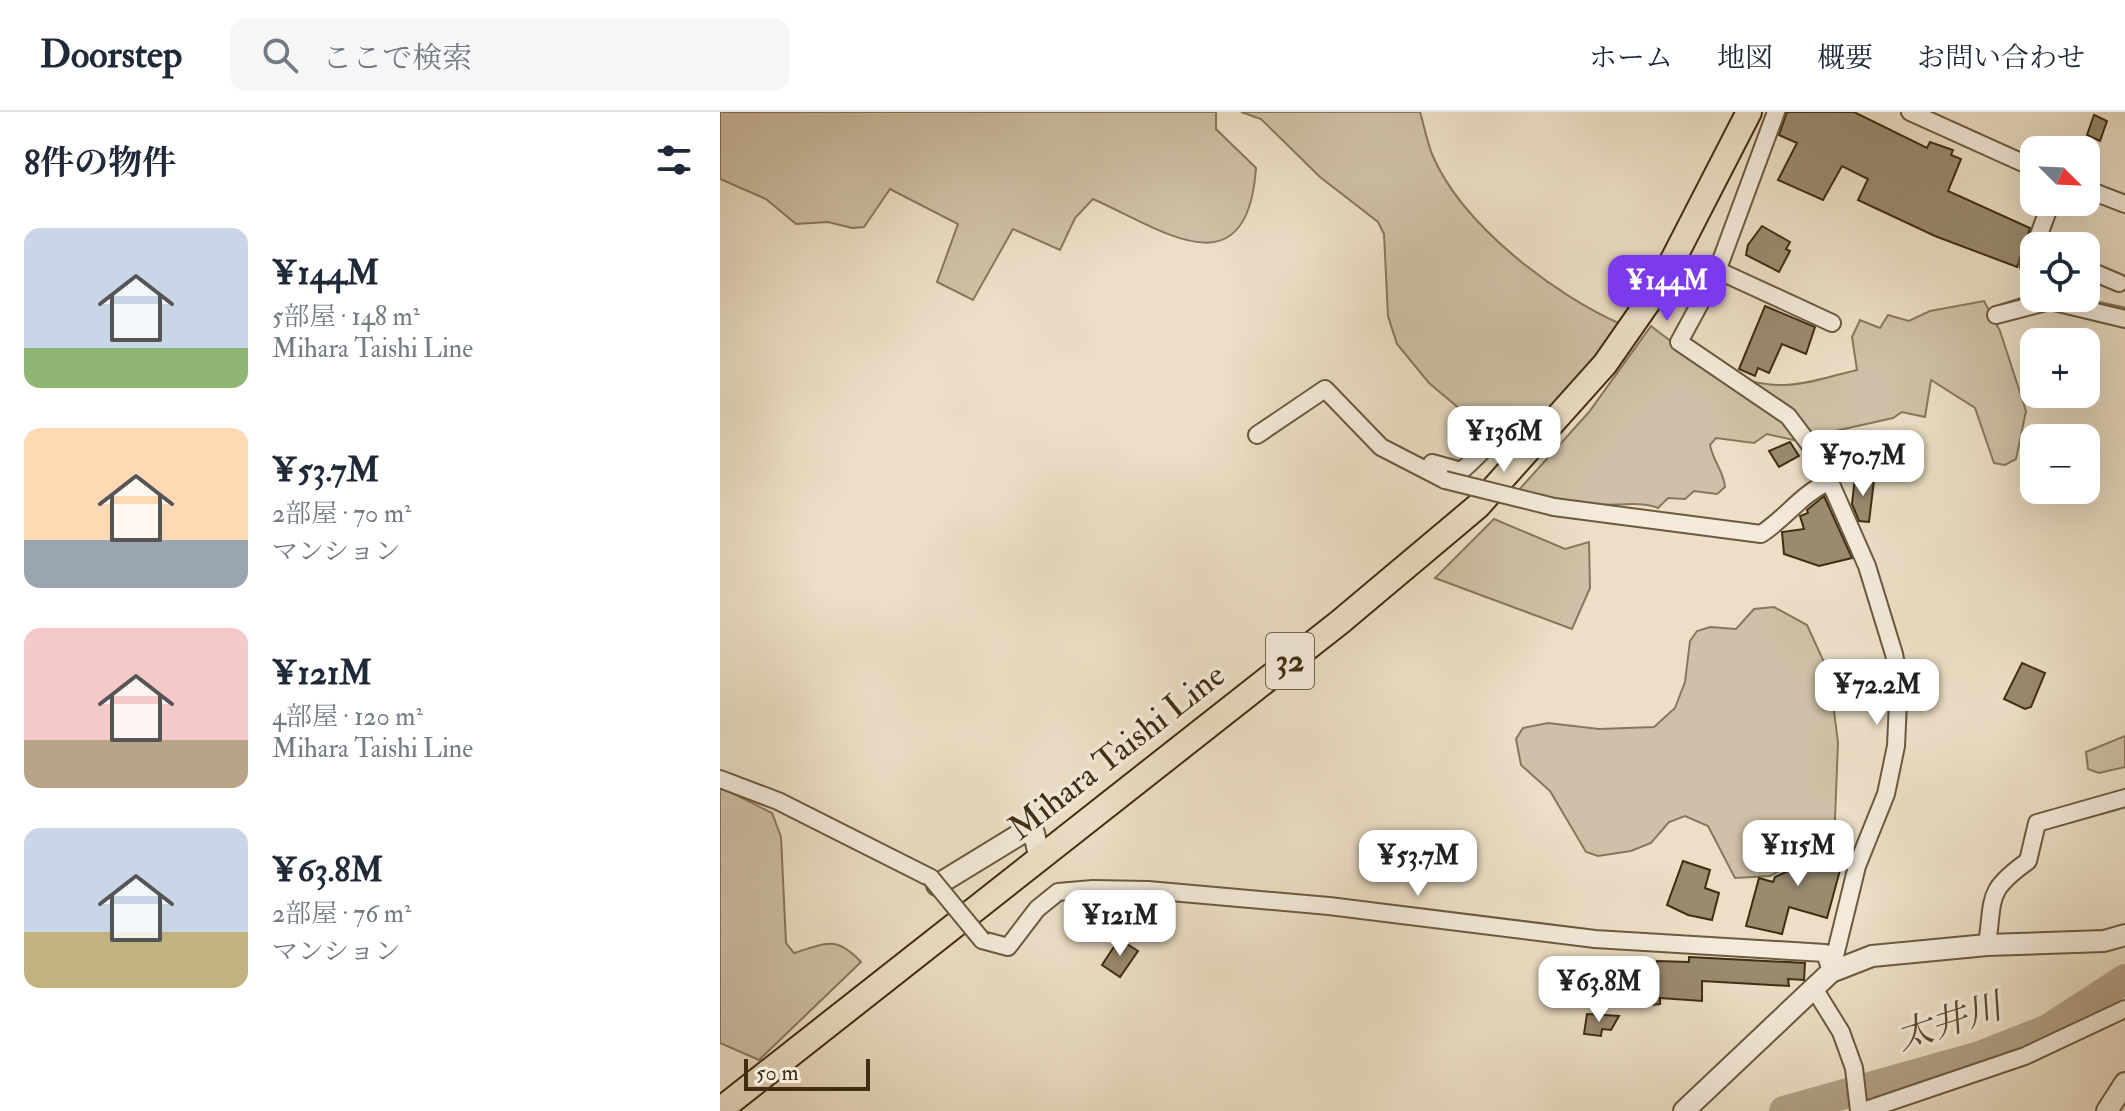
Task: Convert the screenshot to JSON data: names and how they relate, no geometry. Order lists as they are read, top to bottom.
{
  "streets": {
    "main road": ["32", "Mihara Taishi Line"]
  },
  "water": ["太井川"],
  "scale_bar": "50 m",
  "north": "bottom right",
  "page": {
    "header": "Doorstep",
    "search": "ここで検索",
    "nav": [
      "ホーム",
      "地図",
      "概要",
      "お問い合わせ"
    ],
    "heading": "8件の物件",
    "map_buttons": ["+", "−"],
    "list": [
      {
        "name": "¥144M",
        "note": "5部屋 · 148 m² · Mihara Taishi Line"
      },
      {
        "name": "¥53.7M",
        "note": "2部屋 · 70 m² · マンション"
      },
      {
        "name": "¥121M",
        "note": "4部屋 · 120 m² · Mihara Taishi Line"
      },
      {
        "name": "¥63.8M",
        "note": "2部屋 · 76 m² · マンション"
      }
    ],
    "price": [
      "¥144M",
      "¥136M",
      "¥70.7M",
      "¥72.2M",
      "¥115M",
      "¥53.7M",
      "¥121M",
      "¥63.8M"
    ],
    "scale": "50 m"
  }
}
